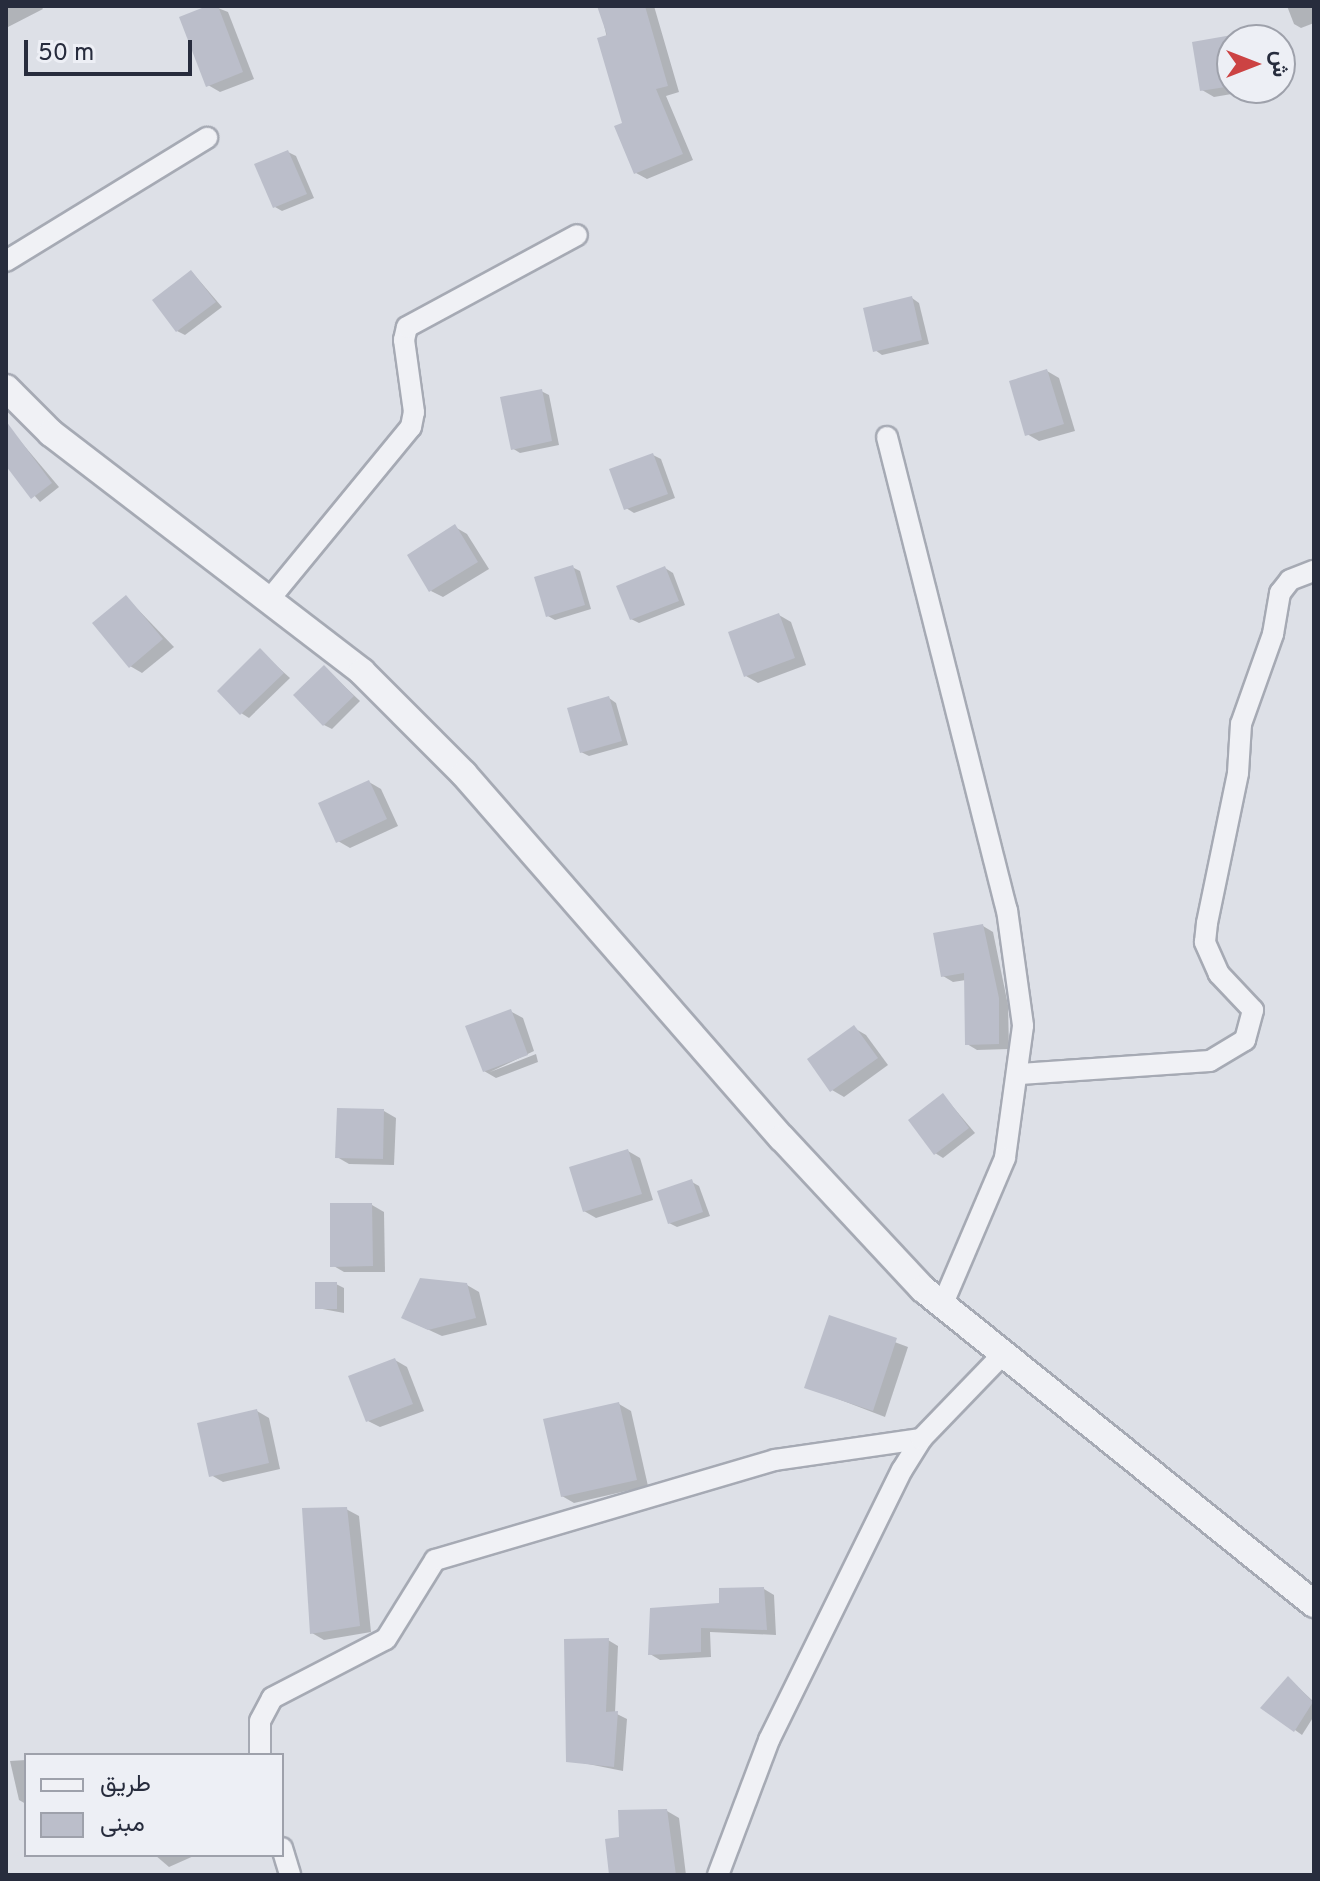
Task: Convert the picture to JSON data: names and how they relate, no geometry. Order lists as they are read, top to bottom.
{
  "legend": ["طريق", "مبنى"],
  "scale_bar": "50 m",
  "north": "right"
}
